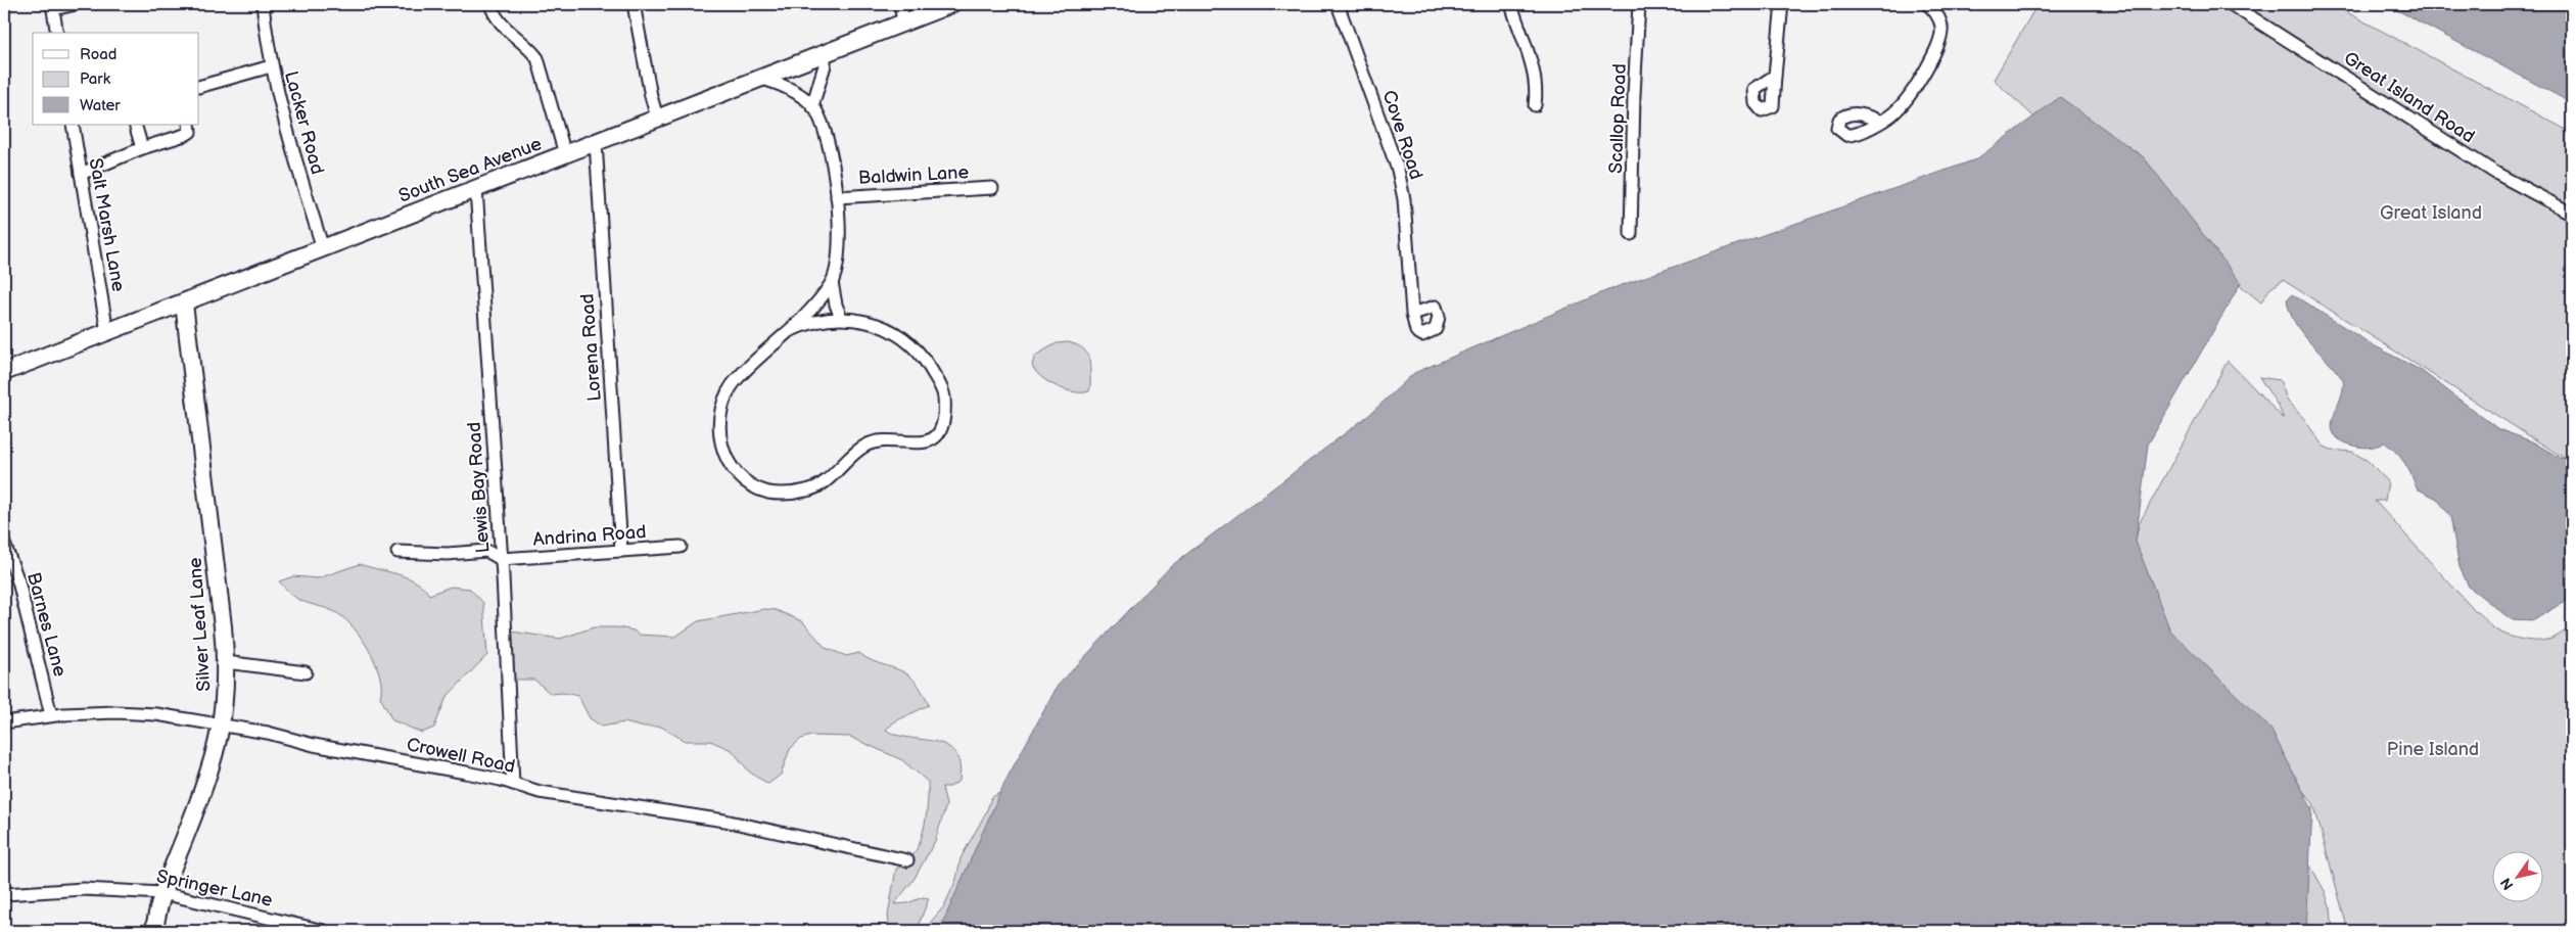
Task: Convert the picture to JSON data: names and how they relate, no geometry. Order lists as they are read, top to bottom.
{
  "streets": {
    "street": [
      "Great Island Road",
      "Scallop Road",
      "Lacker Road",
      "Cove Road",
      "South Sea Avenue",
      "Baldwin Lane",
      "Salt Marsh Lane",
      "Lorena Road",
      "Lewis Bay Road",
      "Andrina Road",
      "Barnes Lane",
      "Silver Leaf Lane",
      "Crowell Road",
      "Springer Lane"
    ]
  },
  "crossings": [
    ["Lacker Road", "South Sea Avenue"],
    ["South Sea Avenue", "Salt Marsh Lane"],
    ["South Sea Avenue", "Lorena Road"],
    ["South Sea Avenue", "Lewis Bay Road"],
    ["South Sea Avenue", "Silver Leaf Lane"],
    ["Lorena Road", "Andrina Road"],
    ["Lewis Bay Road", "Andrina Road"],
    ["Lewis Bay Road", "Crowell Road"],
    ["Barnes Lane", "Crowell Road"],
    ["Silver Leaf Lane", "Crowell Road"],
    ["Silver Leaf Lane", "Springer Lane"]
  ],
  "parks": ["Great Island", "Pine Island"],
  "legend": ["Road", "Park", "Water"],
  "north": "bottom left"
}
